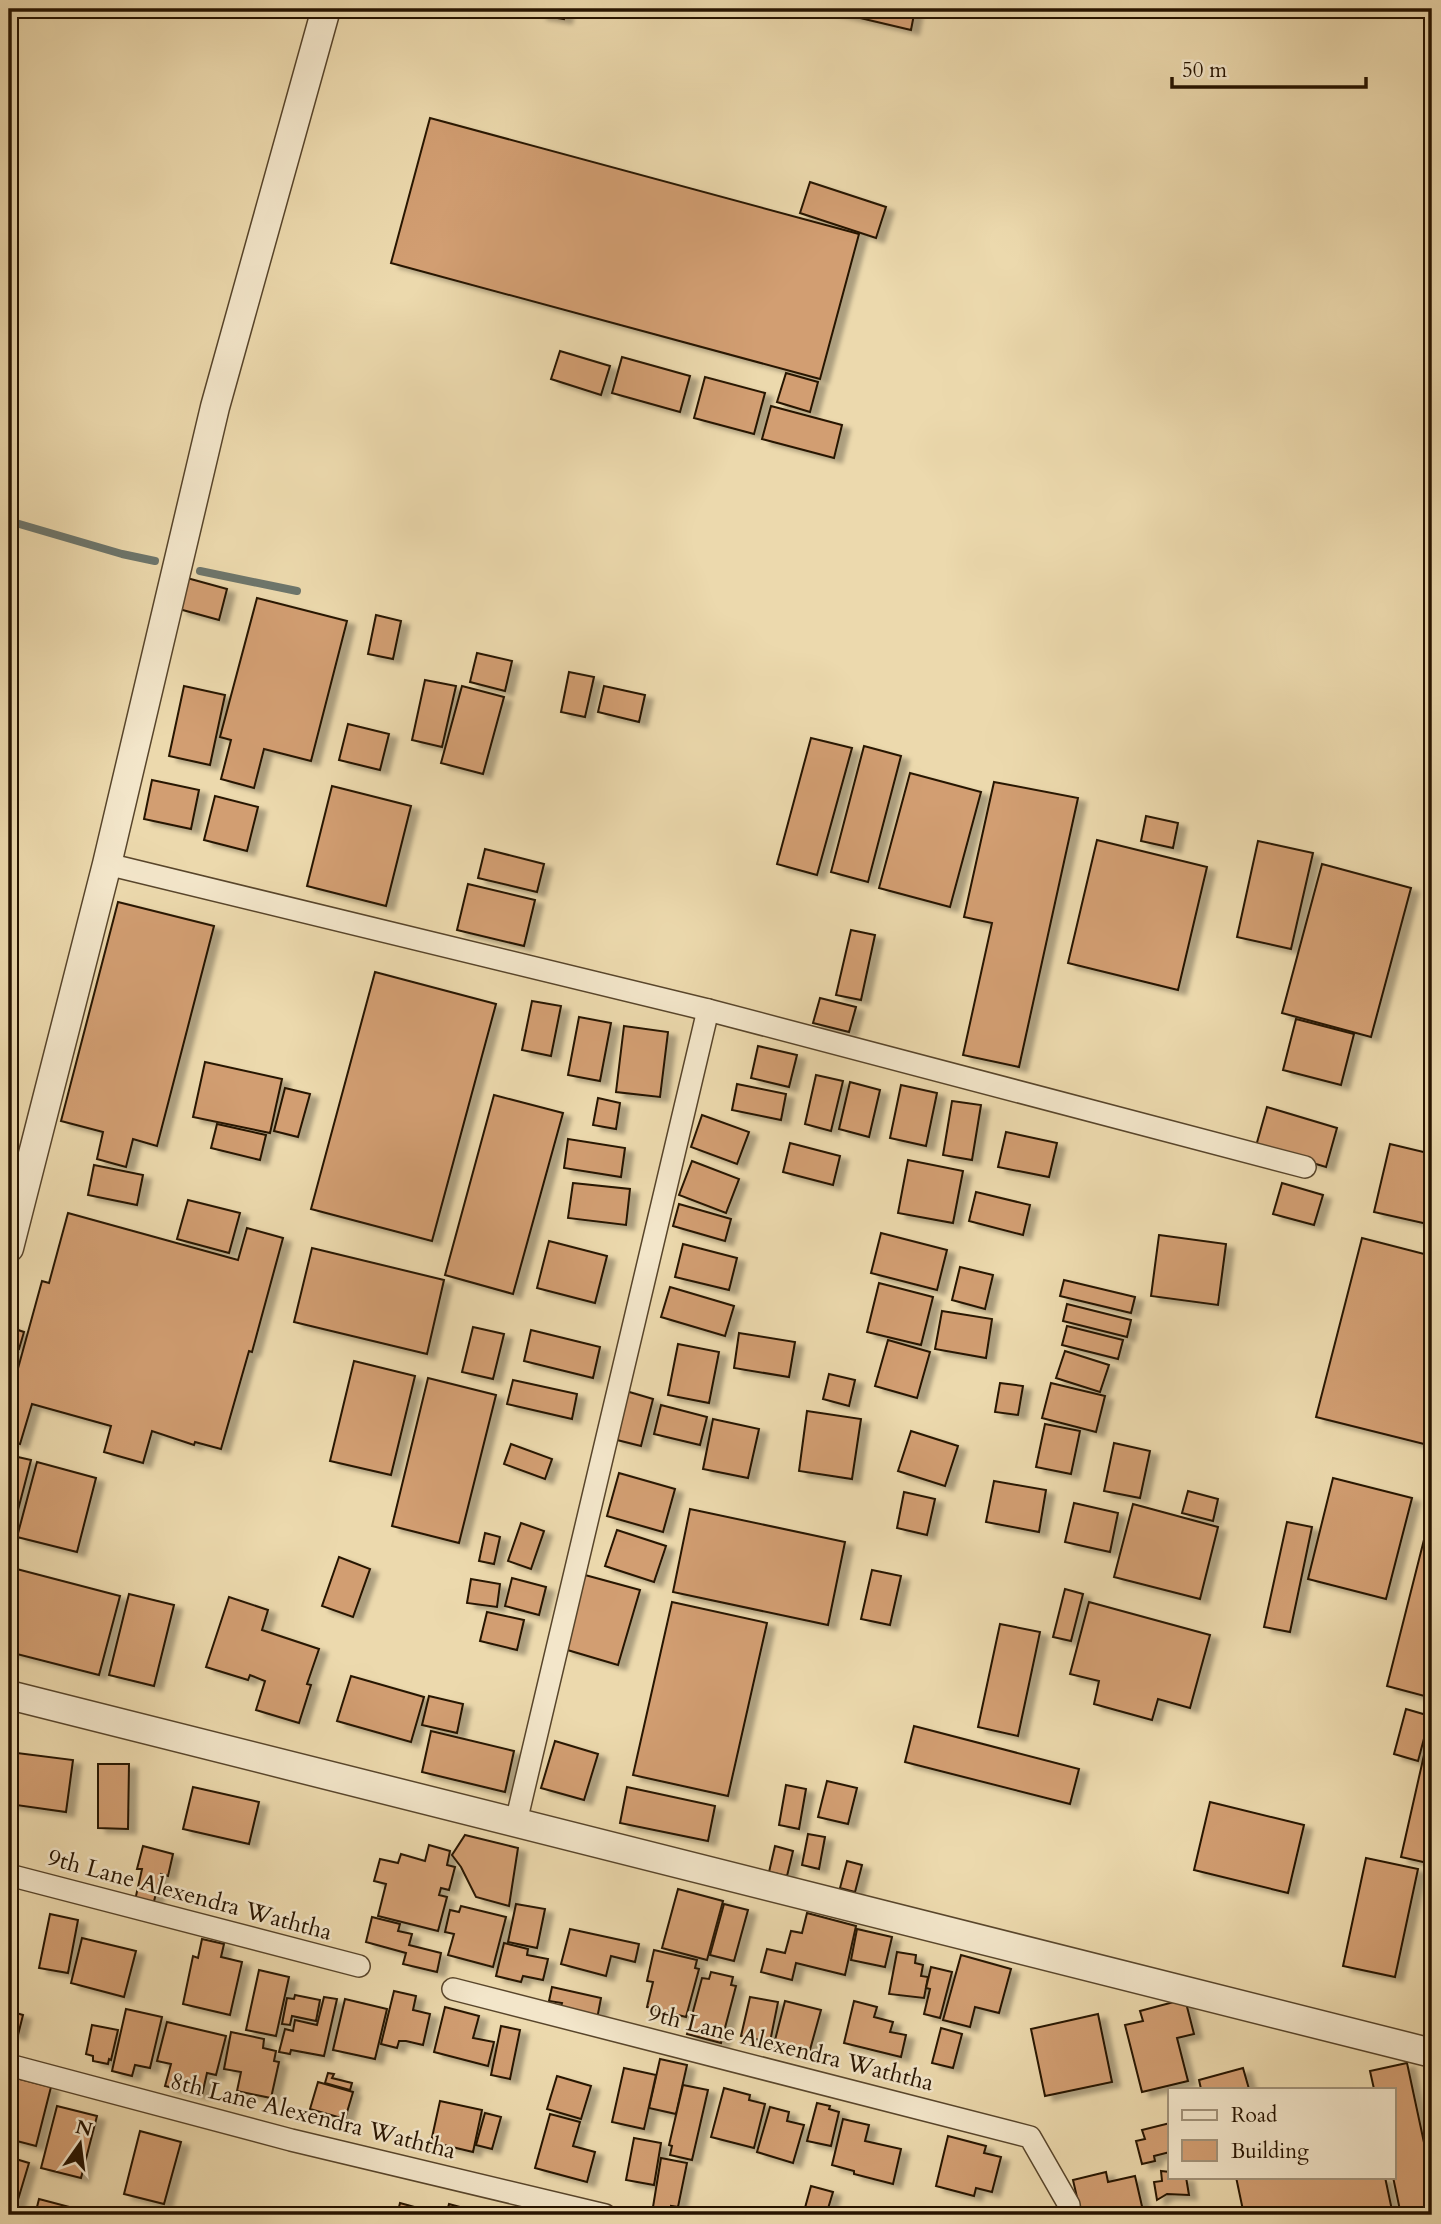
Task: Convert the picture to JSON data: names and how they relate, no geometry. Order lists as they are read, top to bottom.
{
  "streets": {
    "street": ["9th Lane Alexendra Waththa", "8th Lane Alexendra Waththa"]
  },
  "legend": ["Road", "Building"],
  "scale_bar": "50 m",
  "north": "top"
}
